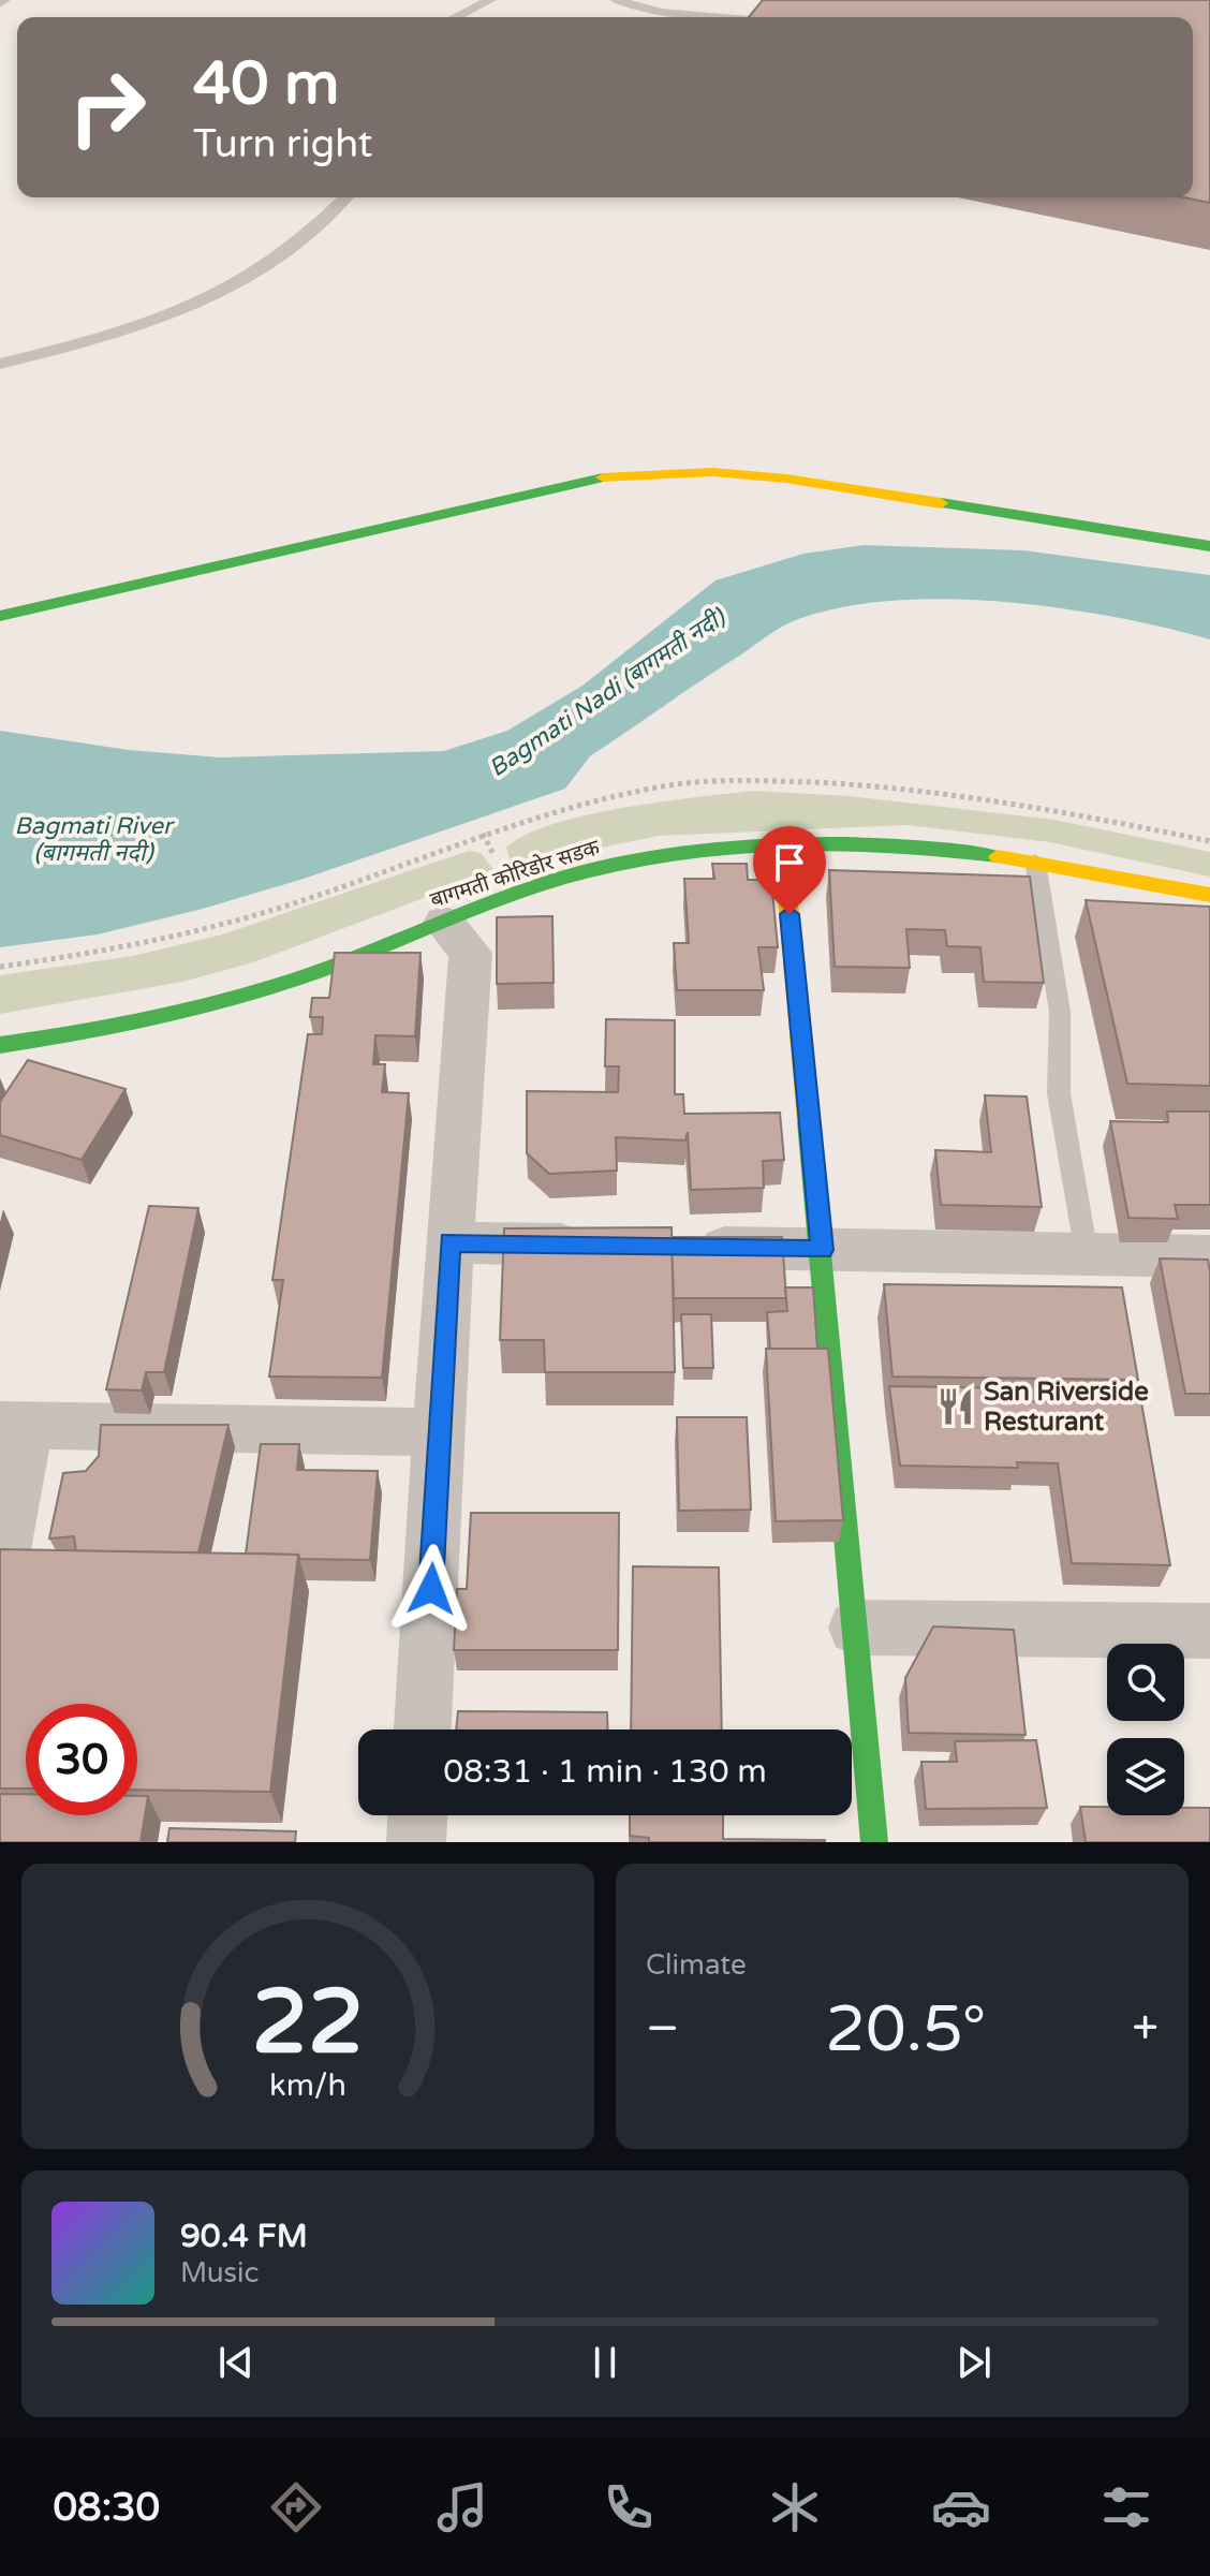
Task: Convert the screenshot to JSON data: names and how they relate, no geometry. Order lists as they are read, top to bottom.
{
  "streets": {
    "main road": ["बागमती कोरिडोर सडक"]
  },
  "water": ["Bagmati Nadi (बागमती नदी)", "Bagmati River (बागमती नदी)"],
  "places": {
    "restaurant": ["San Riverside Resturant"]
  },
  "page": {
    "turn": ["40 m", "Turn right"],
    "limit": "30",
    "trip": "08:31 · 1 min · 130 m",
    "tile": "Climate",
    "heat": ["−", "20.5°", "+"],
    "song": ["90.4 FM", "Music"],
    "tabs": "08:30",
    "gauge": ["22", "km/h"]
  }
}
